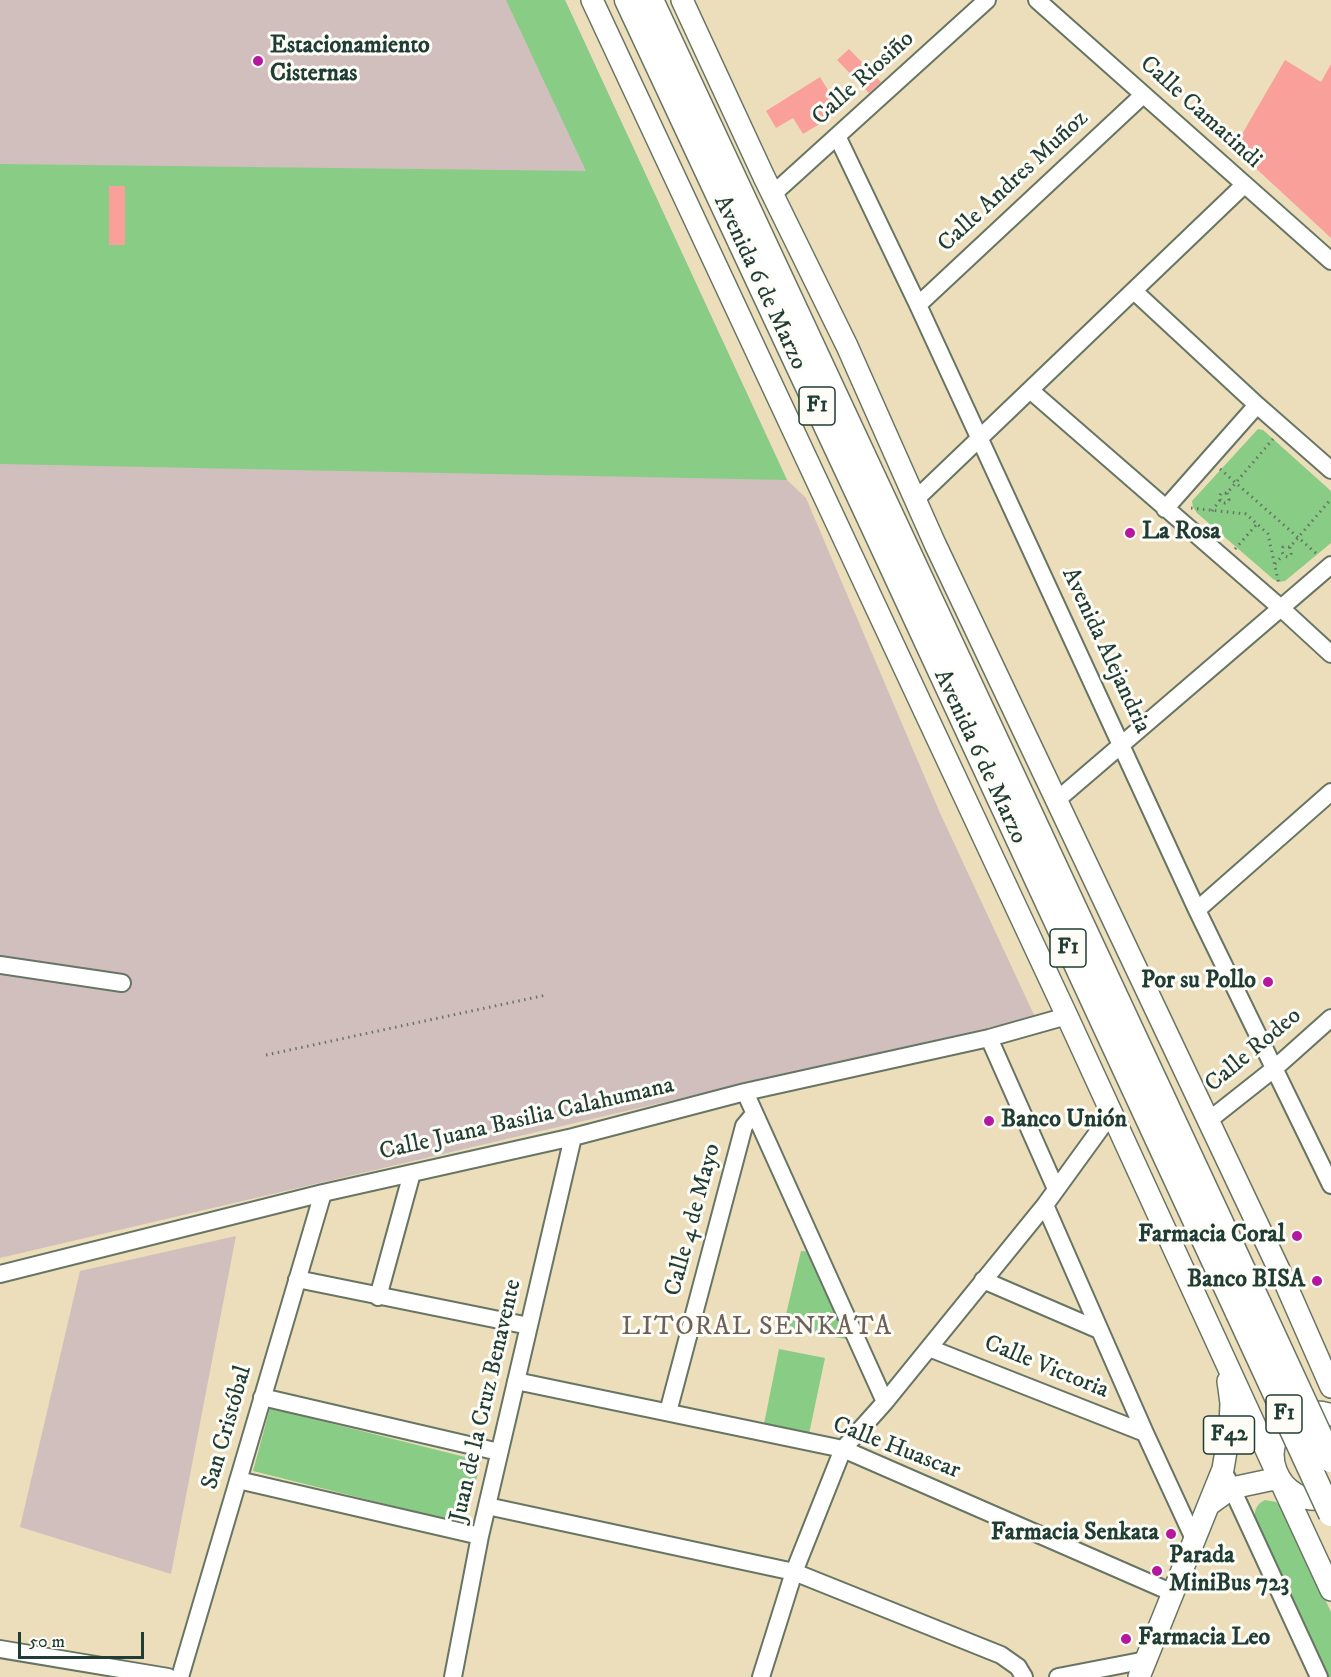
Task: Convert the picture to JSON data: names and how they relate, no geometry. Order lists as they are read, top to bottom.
{
  "streets": {
    "highway": ["Avenida 6 de Marzo", "F1"],
    "main road": ["F42"],
    "street": [
      "Calle Riosiño",
      "Calle Camatindi",
      "Calle Andres Muñoz",
      "Avenida Alejandria",
      "Calle Rodeo",
      "Calle Juana Basilia Calahumana",
      "Calle 4 de Mayo",
      "Calle Victoria",
      "Juan de la Cruz Benavente",
      "San Cristóbal",
      "Calle Huascar"
    ]
  },
  "crossings": [
    ["Calle Riosiño", "Avenida 6 de Marzo"],
    ["Calle Riosiño", "Avenida Alejandria"],
    ["Calle Camatindi", "Calle Andres Muñoz"],
    ["Calle Andres Muñoz", "Avenida Alejandria"],
    ["Avenida 6 de Marzo", "Calle Rodeo"],
    ["Avenida 6 de Marzo", "Calle Juana Basilia Calahumana"],
    ["Avenida 6 de Marzo", "F42"],
    ["Avenida Alejandria", "Calle Rodeo"],
    ["Calle Juana Basilia Calahumana", "Juan de la Cruz Benavente"],
    ["Calle Juana Basilia Calahumana", "San Cristóbal"],
    ["Calle 4 de Mayo", "Calle Huascar"],
    ["Juan de la Cruz Benavente", "Calle Huascar"],
    ["F42", "Calle Huascar"]
  ],
  "districts": ["LITORAL SENKATA"],
  "places": [
    "Estacionamiento Cisternas",
    "La Rosa",
    "Por su Pollo",
    "Banco Unión",
    "Farmacia Coral",
    "Banco BISA",
    "Farmacia Senkata",
    "Parada MiniBus 723",
    "Farmacia Leo"
  ],
  "scale_bar": "50 m"
}
